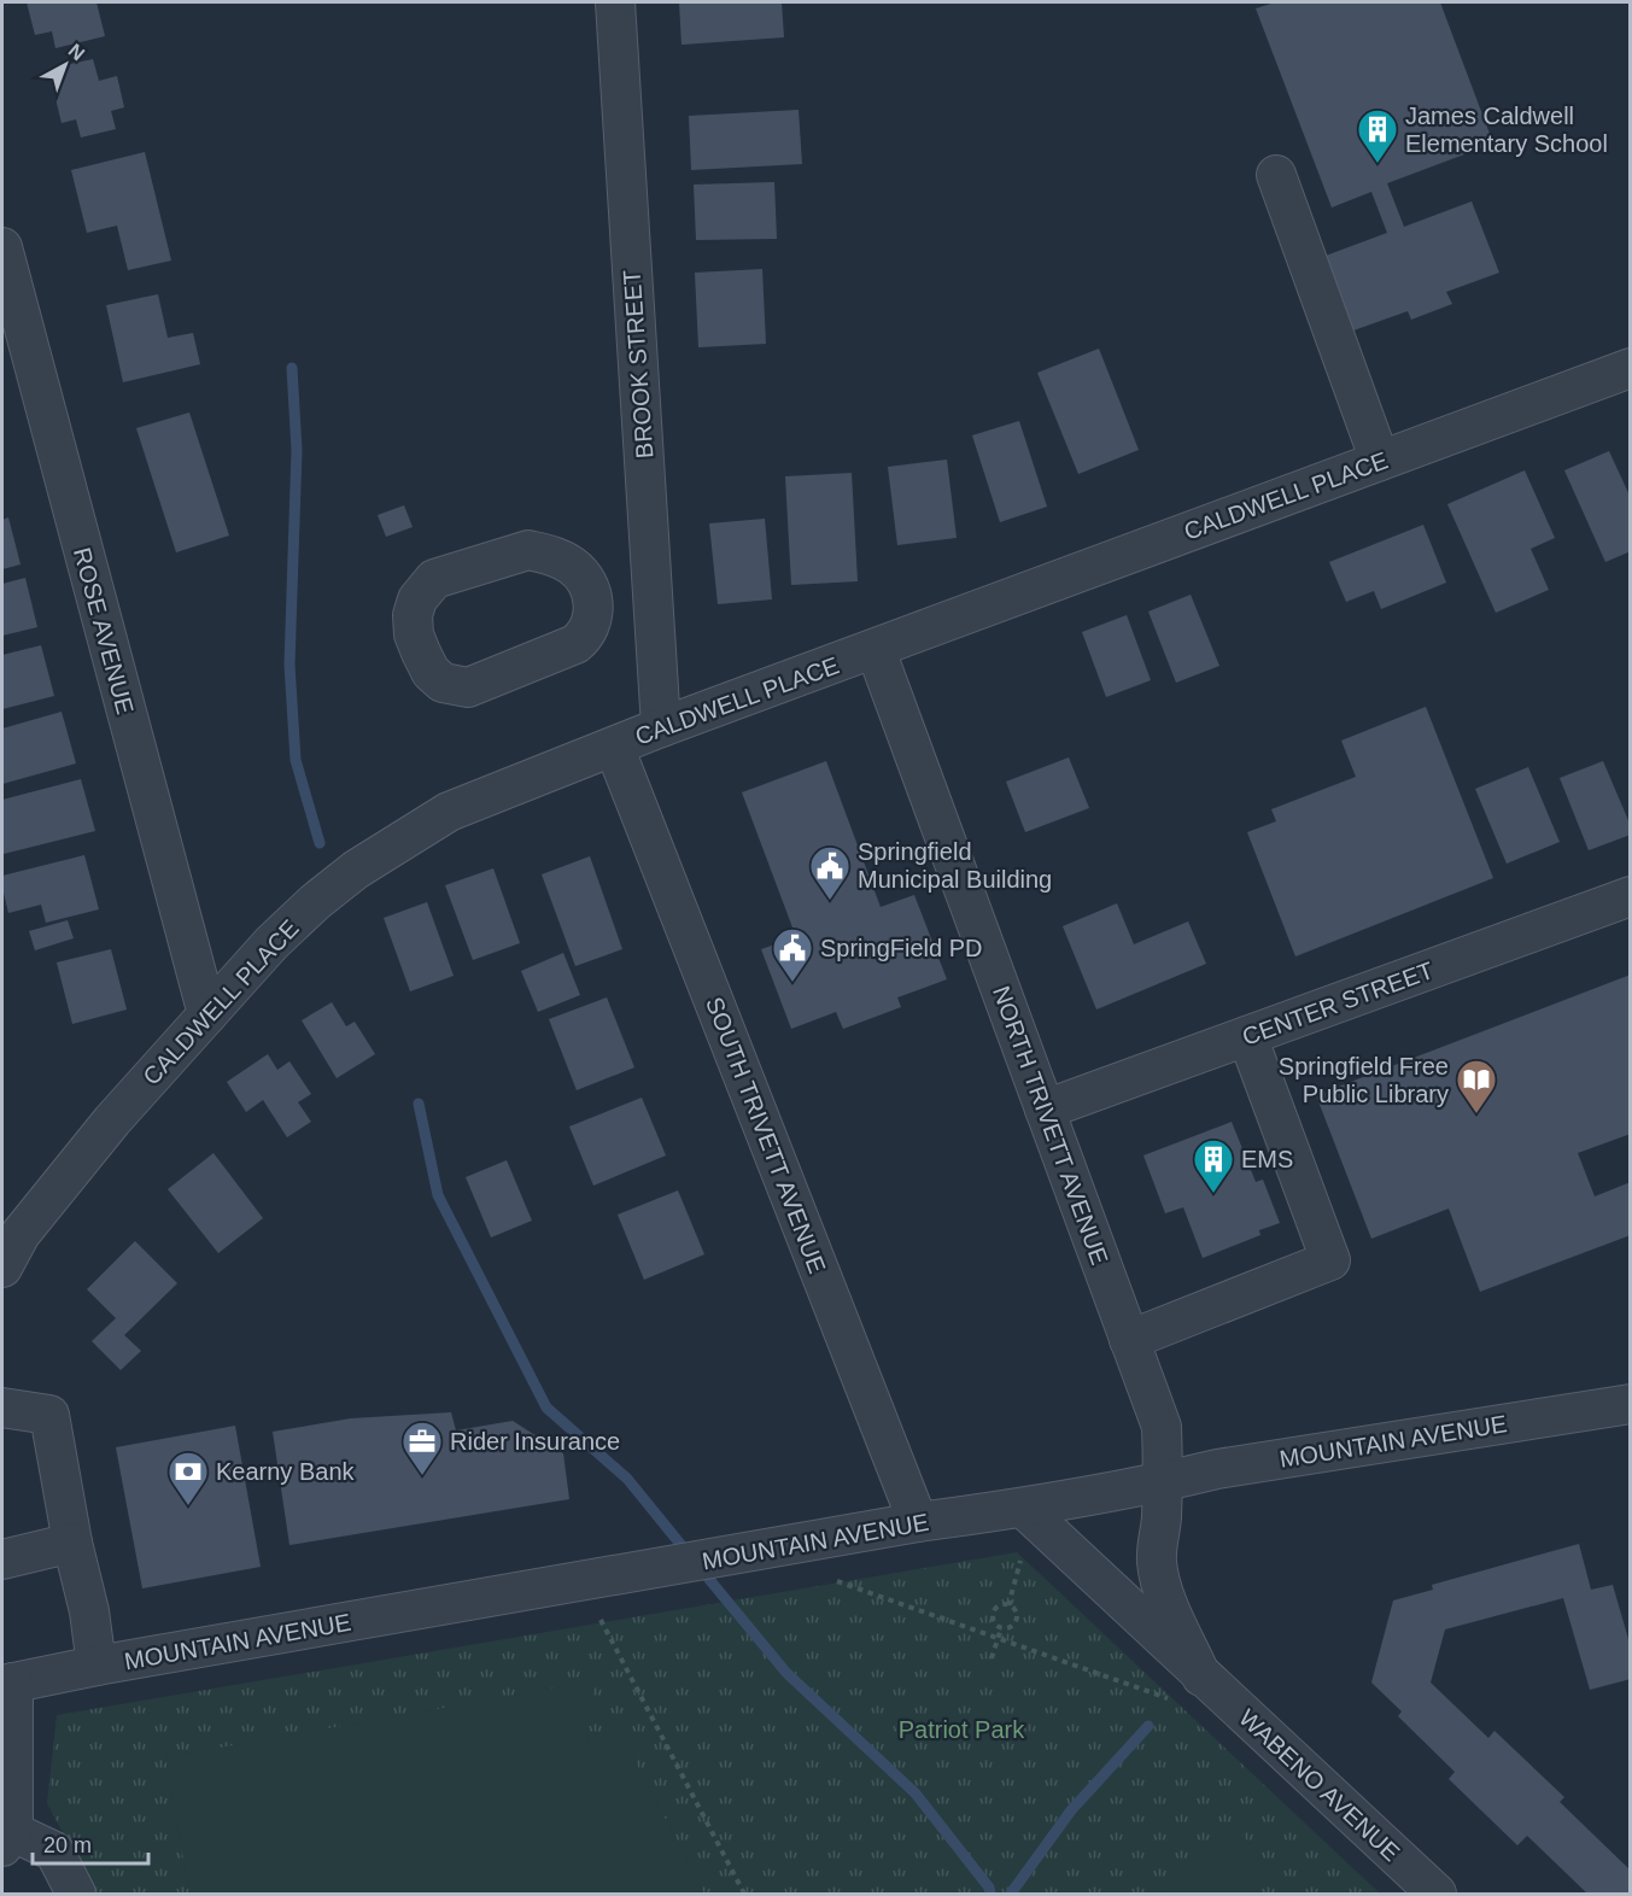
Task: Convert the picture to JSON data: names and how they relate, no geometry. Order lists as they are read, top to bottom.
{
  "streets": {
    "street": [
      "BROOK STREET",
      "CALDWELL PLACE",
      "ROSE AVENUE",
      "CENTER STREET",
      "NORTH TRIVETT AVENUE",
      "SOUTH TRIVETT AVENUE",
      "MOUNTAIN AVENUE",
      "WABENO AVENUE"
    ]
  },
  "crossings": [
    ["BROOK STREET", "CALDWELL PLACE"],
    ["CALDWELL PLACE", "ROSE AVENUE"],
    ["CALDWELL PLACE", "NORTH TRIVETT AVENUE"],
    ["CALDWELL PLACE", "SOUTH TRIVETT AVENUE"],
    ["CENTER STREET", "NORTH TRIVETT AVENUE"],
    ["NORTH TRIVETT AVENUE", "MOUNTAIN AVENUE"],
    ["NORTH TRIVETT AVENUE", "WABENO AVENUE"],
    ["SOUTH TRIVETT AVENUE", "MOUNTAIN AVENUE"],
    ["MOUNTAIN AVENUE", "WABENO AVENUE"]
  ],
  "parks": ["Patriot Park"],
  "places": {
    "building": ["James Caldwell Elementary School", "EMS"],
    "public building": ["Springfield Municipal Building", "SpringField PD"],
    "library": ["Springfield Free Public Library"],
    "office": ["Rider Insurance"],
    "bank": ["Kearny Bank"]
  },
  "scale_bar": "20 m",
  "north": "top right"
}
